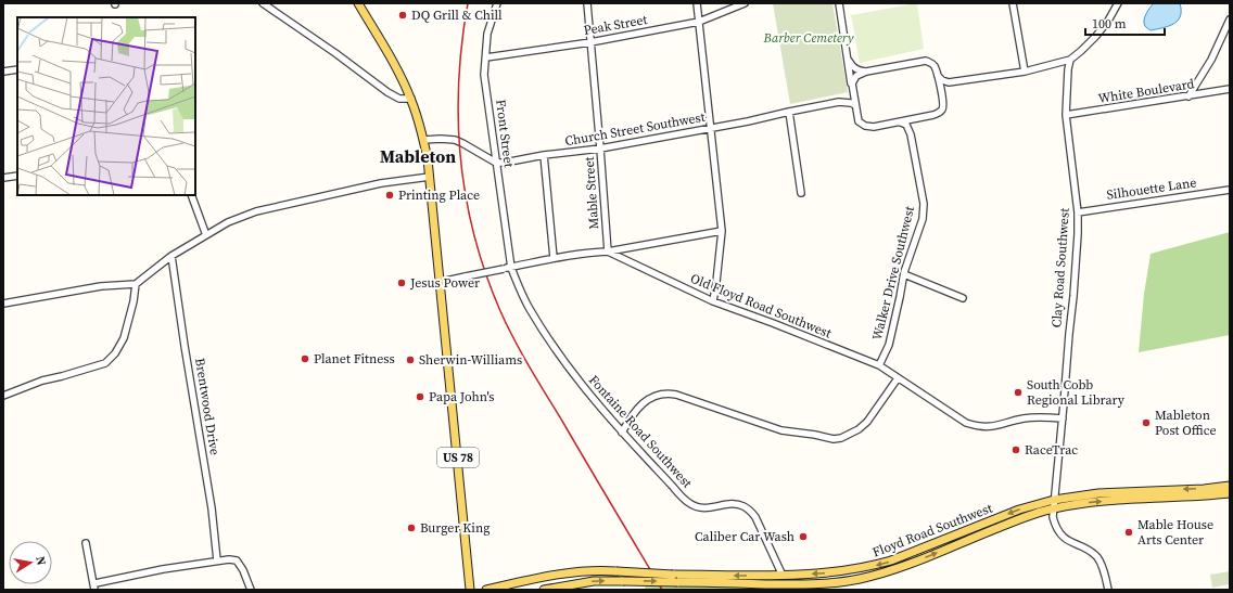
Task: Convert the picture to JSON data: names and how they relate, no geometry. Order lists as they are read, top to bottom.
{
  "streets": {
    "main road": ["Fontaine Road Southwest", "US 78", "Floyd Road Southwest"],
    "street": [
      "Peak Street",
      "White Boulevard",
      "Church Street Southwest",
      "Front Street",
      "Silhouette Lane",
      "Mable Street",
      "Clay Road Southwest",
      "Walker Drive Southwest",
      "Old Floyd Road Southwest",
      "Brentwood Drive"
    ]
  },
  "crossings": [
    ["Peak Street", "Front Street"],
    ["Peak Street", "Mable Street"],
    ["White Boulevard", "Clay Road Southwest"],
    ["Church Street Southwest", "Front Street"],
    ["Church Street Southwest", "Mable Street"],
    ["Front Street", "Old Floyd Road Southwest"],
    ["Front Street", "Fontaine Road Southwest"],
    ["Silhouette Lane", "Clay Road Southwest"],
    ["Mable Street", "Old Floyd Road Southwest"],
    ["Clay Road Southwest", "Old Floyd Road Southwest"],
    ["Clay Road Southwest", "Floyd Road Southwest"],
    ["Walker Drive Southwest", "Old Floyd Road Southwest"],
    ["Old Floyd Road Southwest", "Fontaine Road Southwest"],
    ["Old Floyd Road Southwest", "US 78"],
    ["Fontaine Road Southwest", "Floyd Road Southwest"]
  ],
  "districts": ["Mableton"],
  "parks": ["Barber Cemetery"],
  "places": [
    "DQ Grill & Chill",
    "Printing Place",
    "Jesus Power",
    "Planet Fitness",
    "Sherwin-Williams",
    "South Cobb Regional Library",
    "Papa John's",
    "Mableton Post Office",
    "RaceTrac",
    "Burger King",
    "Mable House Arts Center",
    "Caliber Car Wash"
  ],
  "scale_bar": "100 m",
  "north": "right"
}
